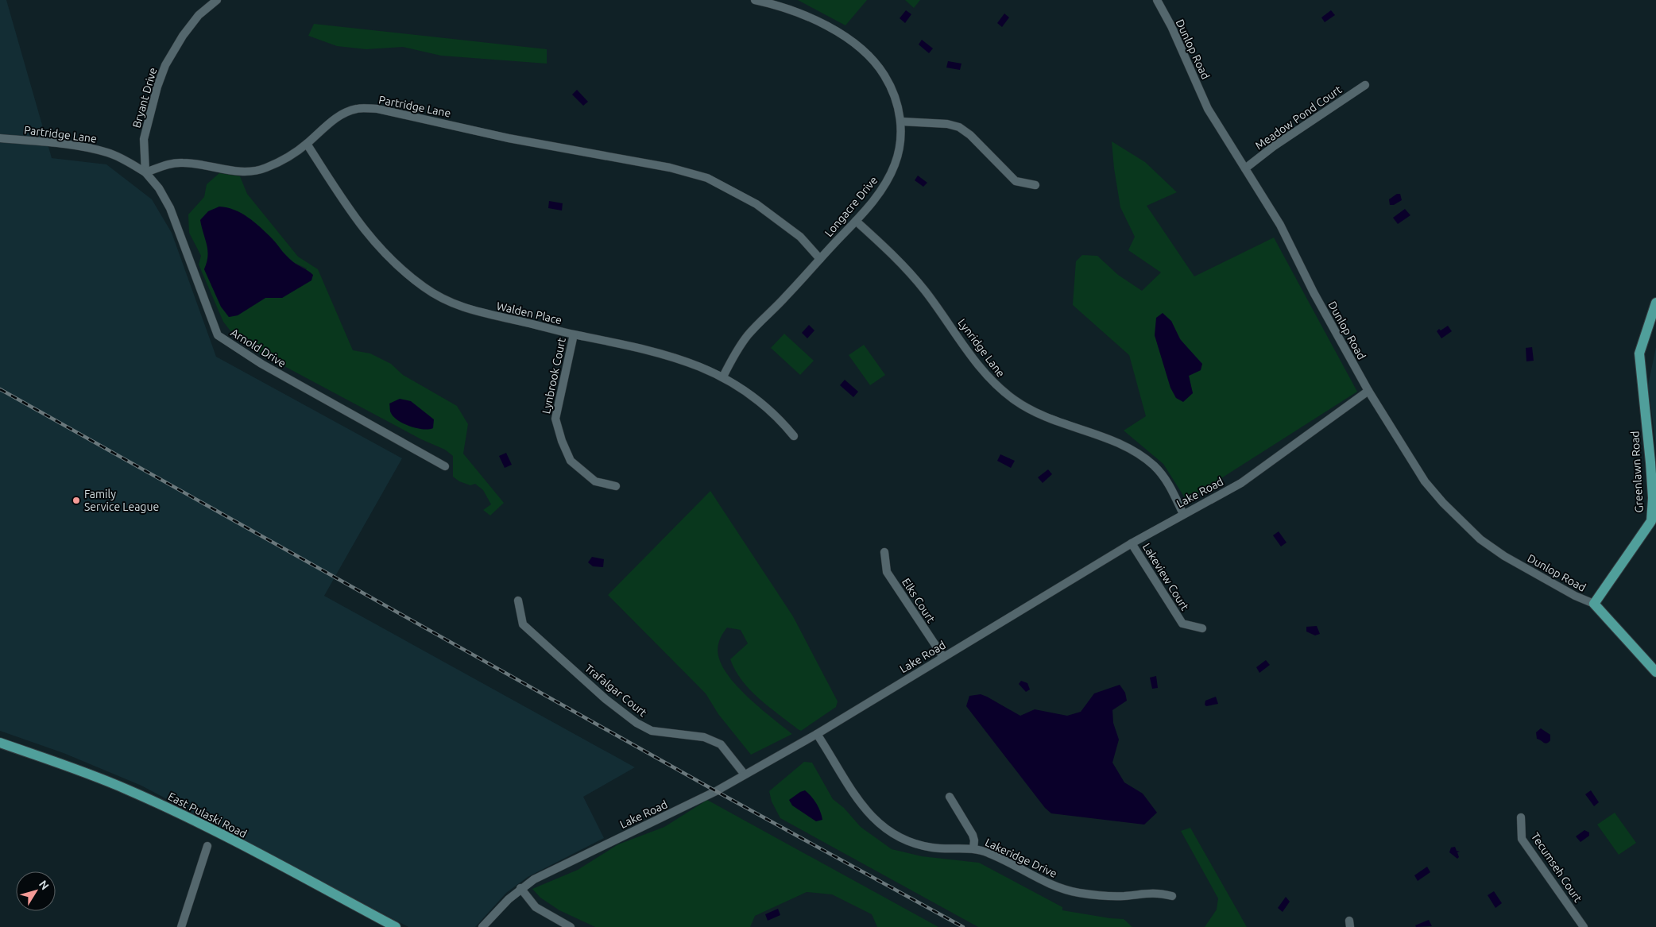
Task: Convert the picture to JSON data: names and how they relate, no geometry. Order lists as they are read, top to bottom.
{
  "streets": {
    "main road": ["Greenlawn Road", "East Pulaski Road"],
    "street": [
      "Dunlop Road",
      "Bryant Drive",
      "Partridge Lane",
      "Meadow Pond Court",
      "Longacre Drive",
      "Walden Place",
      "Arnold Drive",
      "Lynridge Lane",
      "Lynbrook Court",
      "Lake Road",
      "Lakeview Court",
      "Elks Court",
      "Trafalgar Court",
      "Lakeridge Drive",
      "Tecumseh Court"
    ]
  },
  "crossings": [
    ["Dunlop Road", "Meadow Pond Court"],
    ["Dunlop Road", "Greenlawn Road"],
    ["Dunlop Road", "Lake Road"],
    ["Bryant Drive", "Partridge Lane"],
    ["Bryant Drive", "Arnold Drive"],
    ["Partridge Lane", "Longacre Drive"],
    ["Partridge Lane", "Walden Place"],
    ["Partridge Lane", "Arnold Drive"],
    ["Longacre Drive", "Walden Place"],
    ["Longacre Drive", "Lynridge Lane"],
    ["Walden Place", "Lynbrook Court"],
    ["Lynridge Lane", "Lake Road"],
    ["Lake Road", "Lakeview Court"],
    ["Lake Road", "Elks Court"],
    ["Lake Road", "Trafalgar Court"],
    ["Lake Road", "Lakeridge Drive"]
  ],
  "places": ["Family Service League"],
  "north": "top right"
}
